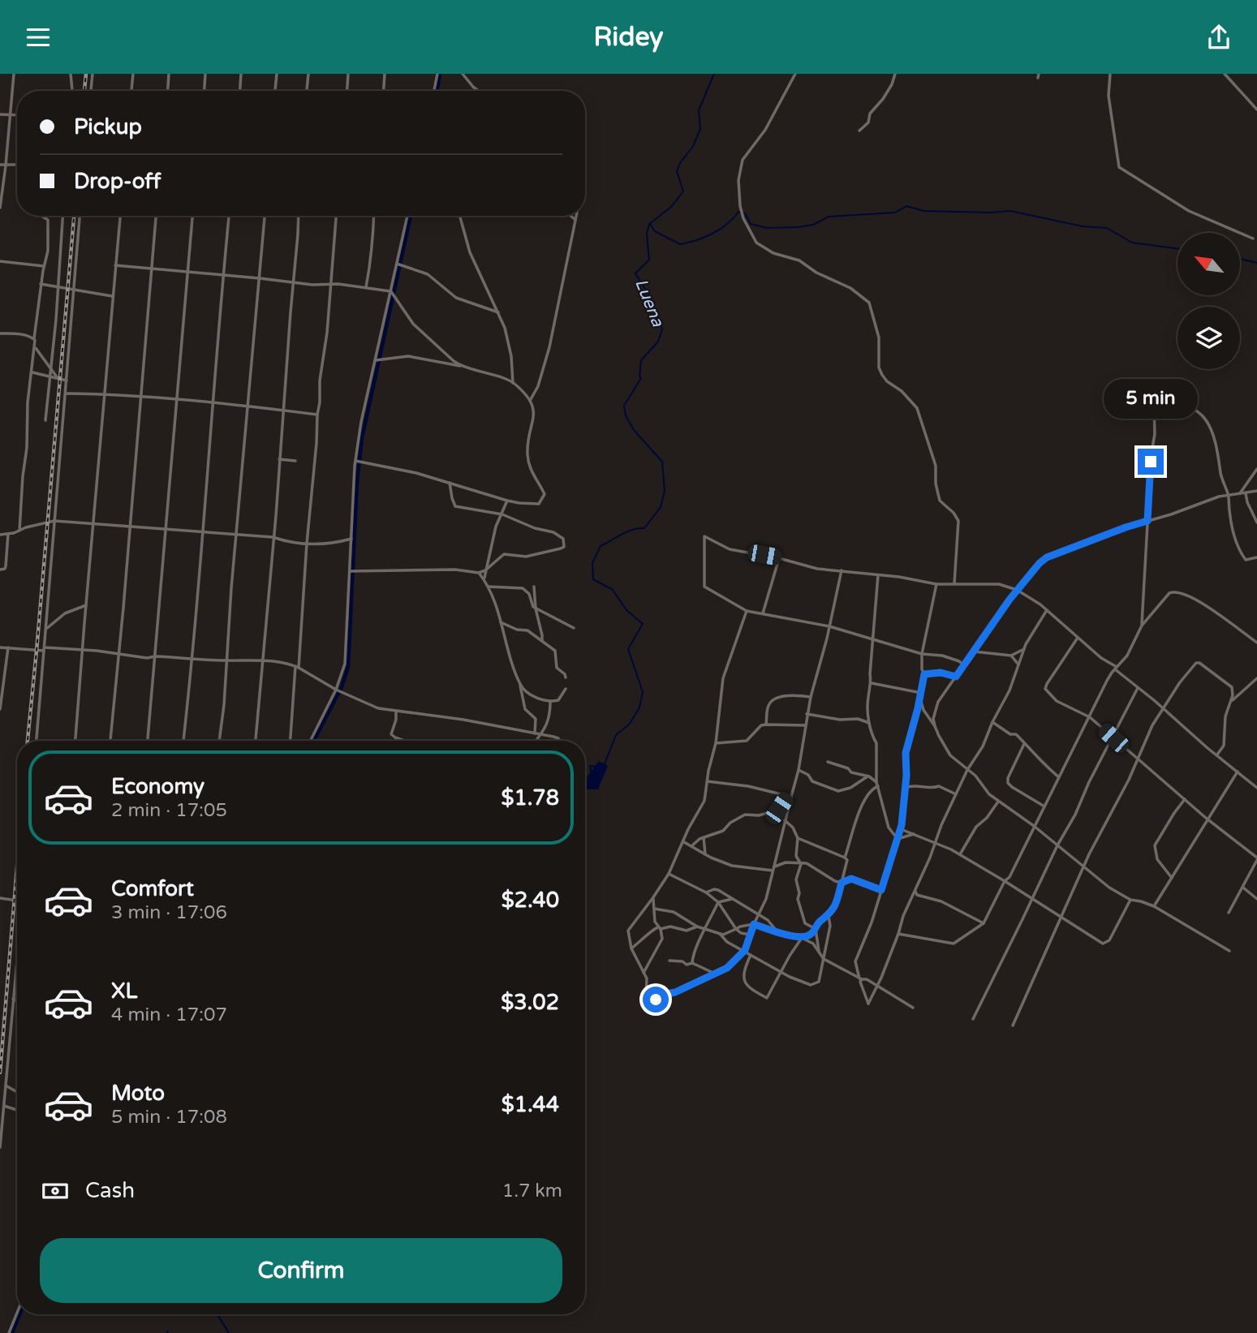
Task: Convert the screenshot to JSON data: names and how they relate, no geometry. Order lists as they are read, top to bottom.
{
  "water": ["Luena"],
  "north": "top left",
  "page": {
    "header": "Ridey",
    "banner": ["Pickup", "Drop-off"],
    "bubble": "5 min",
    "list": [
      {
        "name": "Economy",
        "note": "2 min · 17:05",
        "value": "$1.78"
      },
      {
        "name": "Comfort",
        "note": "3 min · 17:06",
        "value": "$2.40"
      },
      {
        "name": "XL",
        "note": "4 min · 17:07",
        "value": "$3.02"
      },
      {
        "name": "Moto",
        "note": "5 min · 17:08",
        "value": "$1.44"
      }
    ],
    "pay": ["Cash", "1.7 km"],
    "buttons": "Confirm"
  }
}
